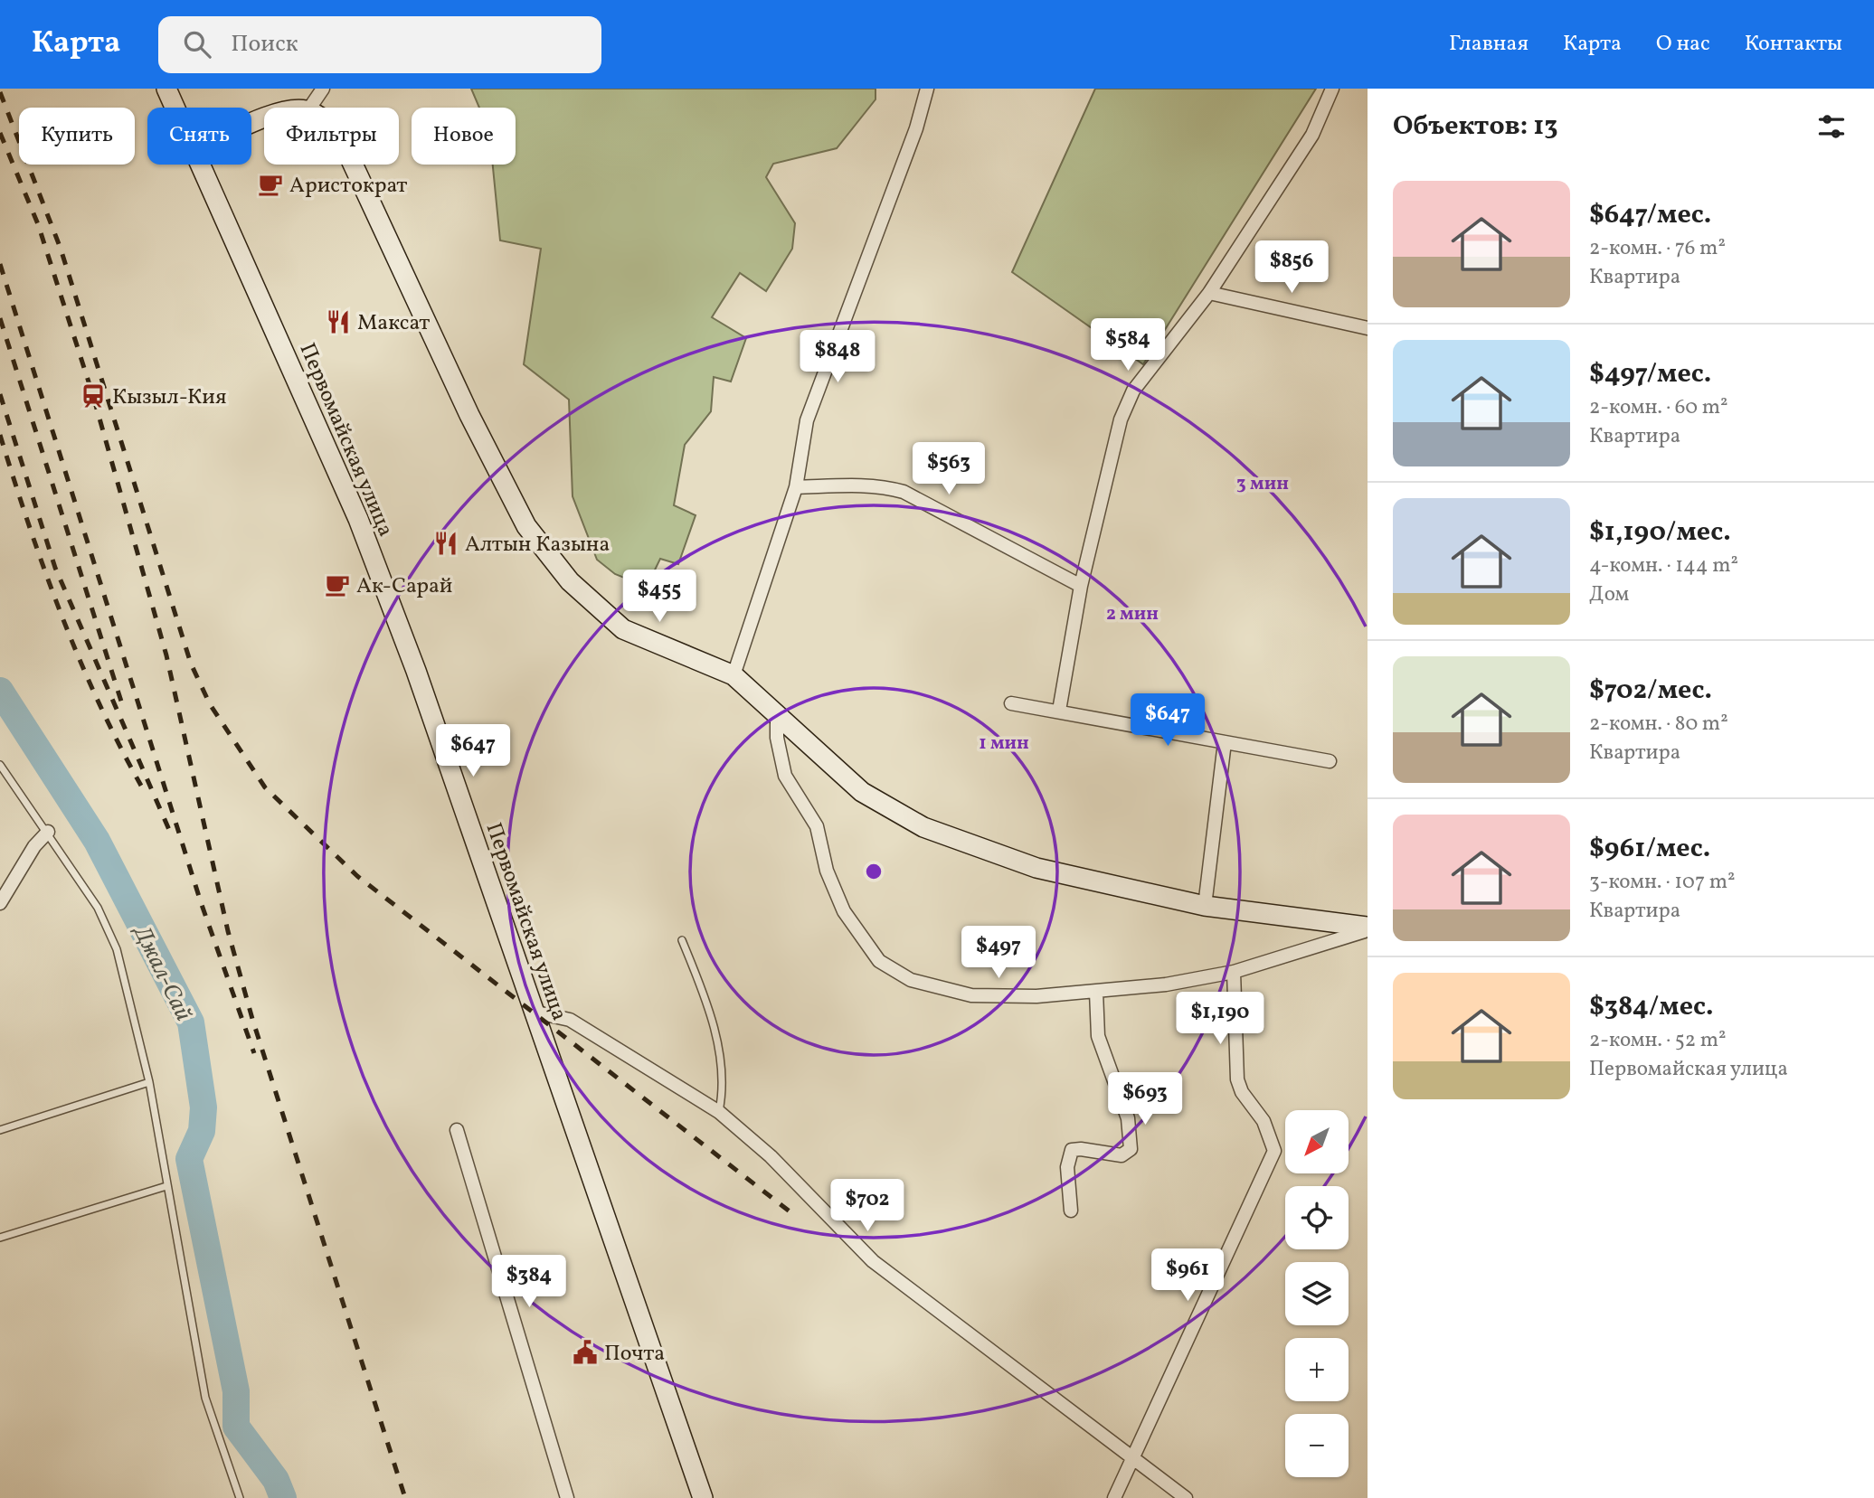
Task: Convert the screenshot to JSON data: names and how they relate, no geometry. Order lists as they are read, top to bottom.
{
  "streets": {
    "street": ["Первомайская улица"]
  },
  "water": ["Джал-Сай"],
  "places": {
    "cafe": ["Аристократ", "Ак-Сарай"],
    "restaurant": ["Максат", "Алтын Казына"],
    "station": ["Кызыл-Кия"],
    "public building": ["Почта"]
  },
  "north": "bottom left",
  "page": {
    "header": "Карта",
    "search": "Поиск",
    "nav": [
      "Главная",
      "Карта",
      "О нас",
      "Контакты"
    ],
    "heading": "Объектов: 13",
    "chip": [
      "Купить",
      "Снять",
      "Фильтры",
      "Новое"
    ],
    "list": [
      {
        "name": "$647/мес.",
        "note": "2-комн. · 76 m² · Квартира"
      },
      {
        "name": "$497/мес.",
        "note": "2-комн. · 60 m² · Квартира"
      },
      {
        "name": "$1,190/мес.",
        "note": "4-комн. · 144 m² · Дом"
      },
      {
        "name": "$702/мес.",
        "note": "2-комн. · 80 m² · Квартира"
      },
      {
        "name": "$961/мес.",
        "note": "3-комн. · 107 m² · Квартира"
      },
      {
        "name": "$384/мес.",
        "note": "2-комн. · 52 m² · Первомайская улица"
      }
    ],
    "price": [
      "$856",
      "$584",
      "$848",
      "$563",
      "$455",
      "$647",
      "$647",
      "$497",
      "$1,190",
      "$693",
      "$702",
      "$961",
      "$384"
    ],
    "map_buttons": ["+", "−"]
  },
  "rings": ["3 мин", "2 мин", "1 мин"]
}
